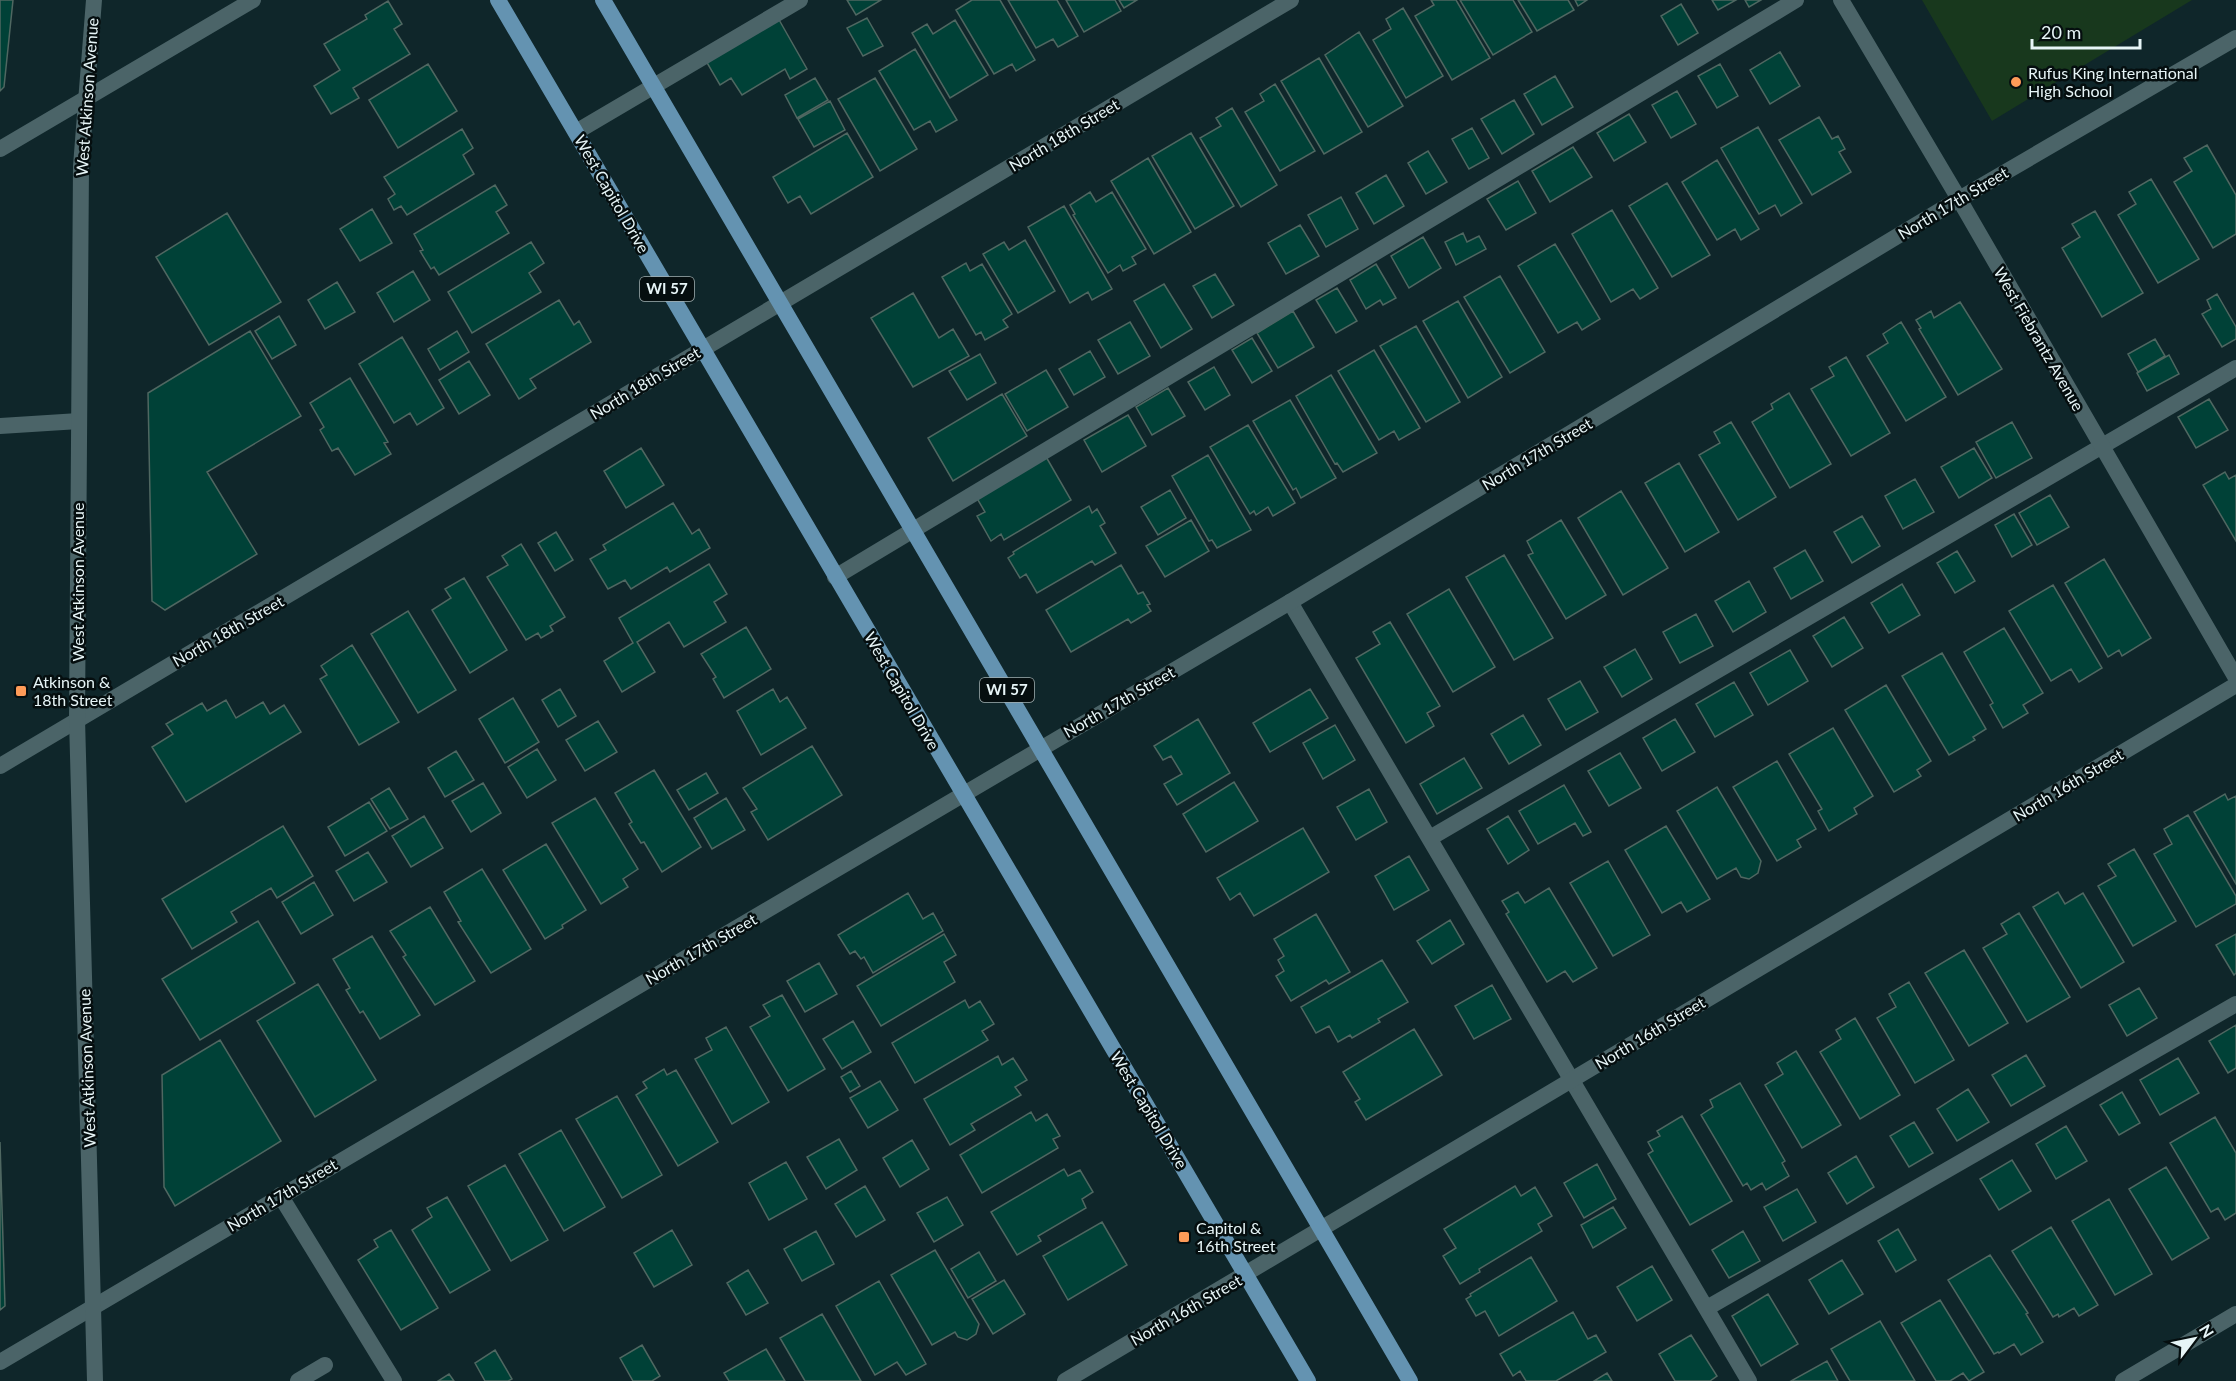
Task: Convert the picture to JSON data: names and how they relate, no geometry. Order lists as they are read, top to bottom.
{
  "streets": {
    "main road": ["West Capitol Drive", "WI 57"],
    "street": [
      "West Atkinson Avenue",
      "North 18th Street",
      "North 17th Street",
      "West Fiebrantz Avenue",
      "North 16th Street"
    ]
  },
  "crossings": [
    ["West Atkinson Avenue", "North 18th Street"],
    ["West Atkinson Avenue", "North 17th Street"],
    ["North 18th Street", "West Capitol Drive"],
    ["North 18th Street", "WI 57"],
    ["West Capitol Drive", "North 17th Street"],
    ["West Capitol Drive", "North 16th Street"],
    ["North 17th Street", "WI 57"],
    ["North 17th Street", "West Fiebrantz Avenue"],
    ["WI 57", "North 16th Street"]
  ],
  "places": {
    "other": ["Rufus King International High School"],
    "transit": ["Atkinson & 18th Street", "Capitol & 16th Street"]
  },
  "scale_bar": "20 m",
  "north": "top right"
}
